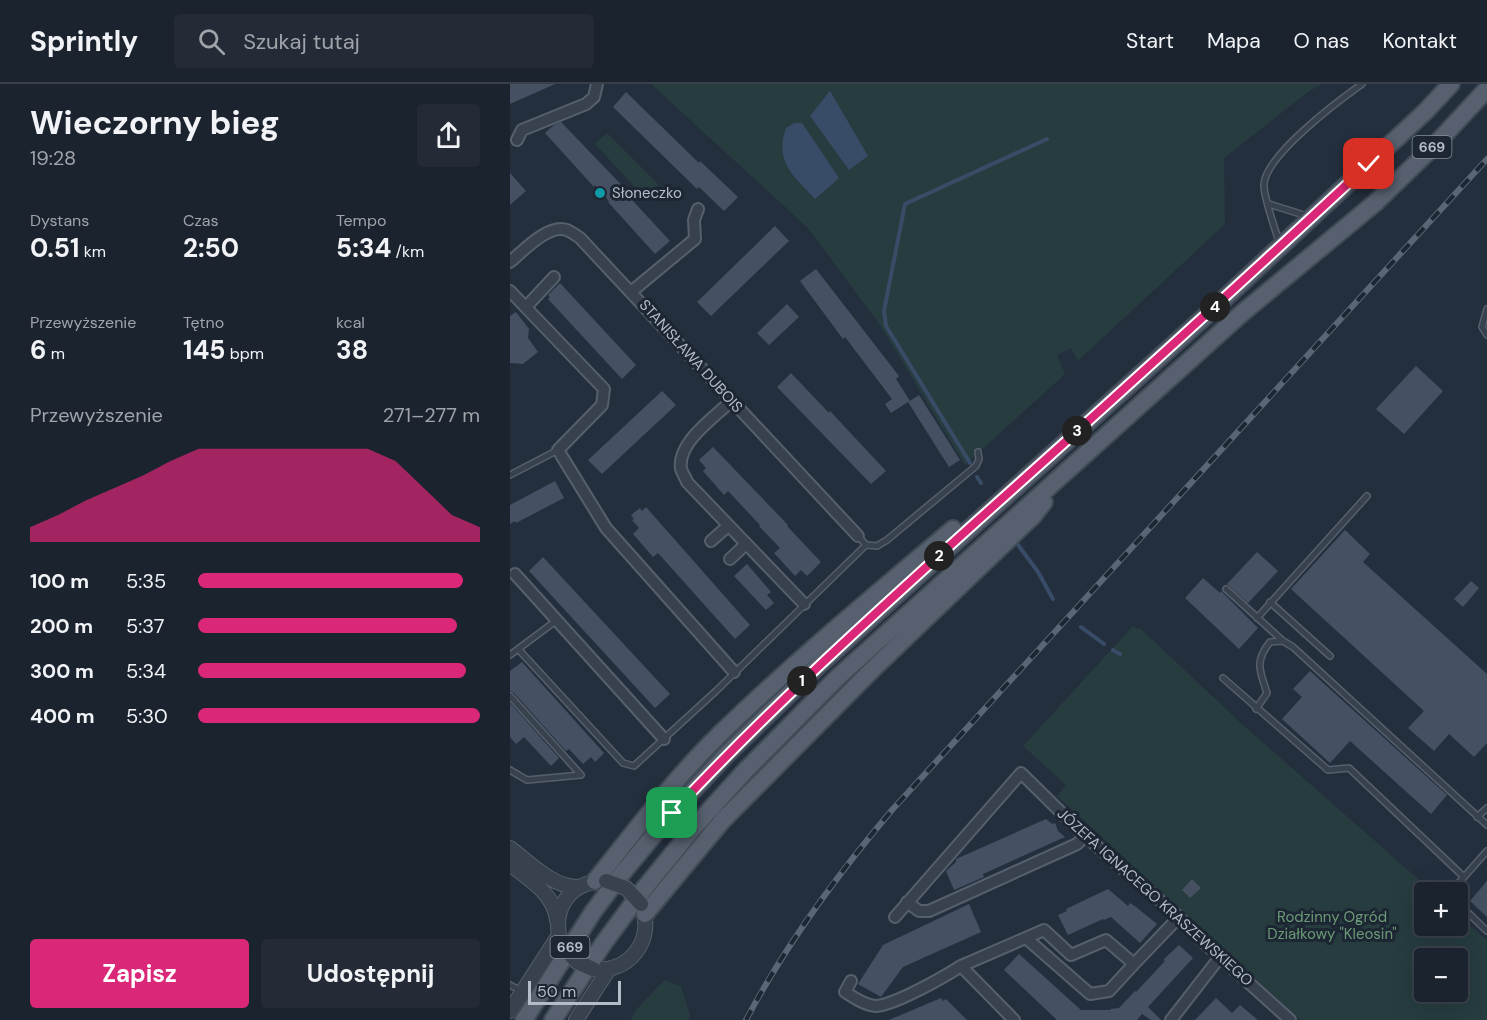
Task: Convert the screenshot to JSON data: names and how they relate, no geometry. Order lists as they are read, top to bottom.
{
  "streets": {
    "main road": ["669"],
    "street": ["STANISŁAWA DUBOIS", "JÓZEFA IGNACEGO KRASZEWSKIEGO"]
  },
  "parks": ["Rodzinny Ogród Działkowy \"Kleosin\""],
  "places": ["Słoneczko"],
  "scale_bar": "50 m",
  "page": {
    "header": "Sprintly",
    "search": "Szukaj tutaj",
    "nav": [
      "Start",
      "Mapa",
      "O nas",
      "Kontakt"
    ],
    "heading": ["Wieczorny bieg", "19:28"],
    "stats": [
      ["Dystans", "0.51 km"],
      ["Czas", "2:50"],
      ["Tempo", "5:34 /km"],
      ["Przewyższenie", "6 m"],
      ["Tętno", "145 bpm"],
      ["kcal", "38"]
    ],
    "pins": [
      "4",
      "3",
      "2",
      "1"
    ],
    "chart": ["Przewyższenie", "271–277 m"],
    "list": [
      {
        "name": "100 m",
        "note": "5:35"
      },
      {
        "name": "200 m",
        "note": "5:37"
      },
      {
        "name": "300 m",
        "note": "5:34"
      },
      {
        "name": "400 m",
        "note": "5:30"
      }
    ],
    "map_buttons": ["+", "−"],
    "buttons": ["Zapisz", "Udostępnij"],
    "scale": "50 m"
  }
}
